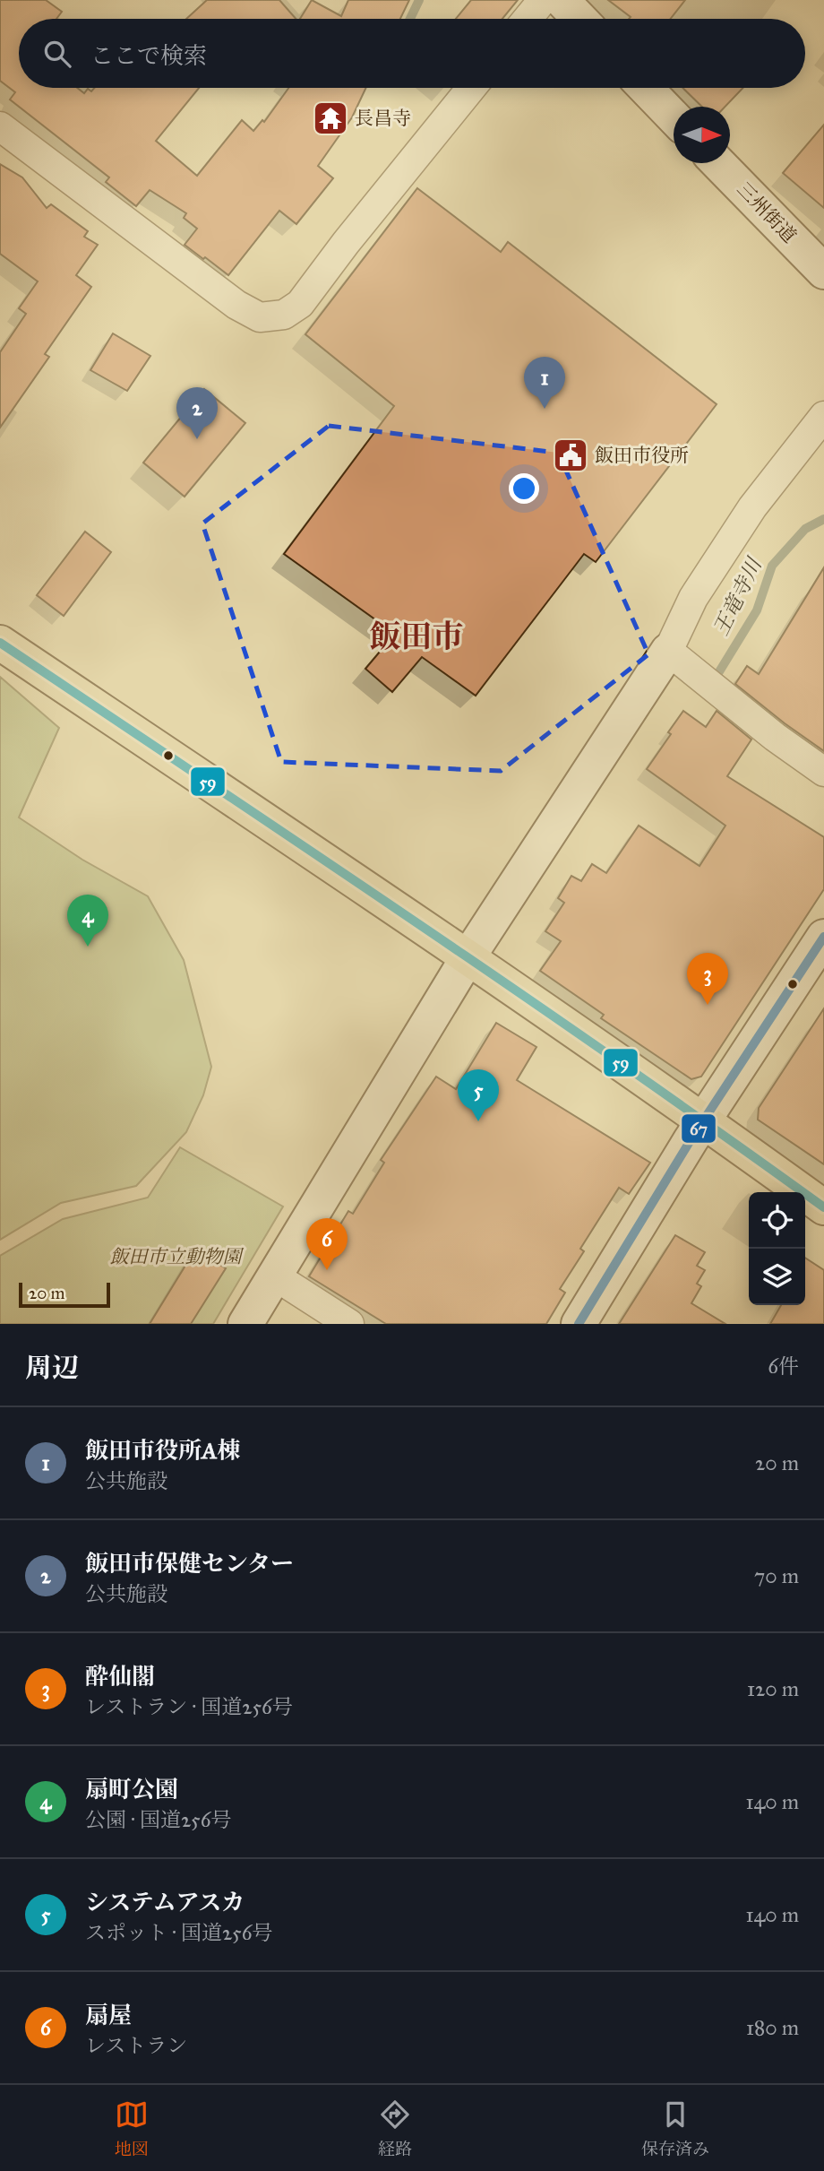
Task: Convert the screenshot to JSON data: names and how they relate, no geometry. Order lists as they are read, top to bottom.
{
  "streets": {
    "street": ["三州街道"]
  },
  "districts": ["飯田市"],
  "water": ["王竜寺川"],
  "parks": ["飯田市立動物園"],
  "places": {
    "temple": ["長昌寺"],
    "public building": ["飯田市役所"]
  },
  "lines": ["transit line 59", "transit line 67"],
  "scale_bar": "20 m",
  "north": "right",
  "page": {
    "search": "ここで検索",
    "pins": [
      "1",
      "2",
      "4",
      "3",
      "5",
      "6"
    ],
    "scale": "20 m",
    "heading": ["周辺", "6件"],
    "list": [
      {
        "mark": "1",
        "name": "飯田市役所A棟",
        "note": "公共施設",
        "value": "20 m"
      },
      {
        "mark": "2",
        "name": "飯田市保健センター",
        "note": "公共施設",
        "value": "70 m"
      },
      {
        "mark": "3",
        "name": "酔仙閣",
        "note": "レストラン · 国道256号",
        "value": "120 m"
      },
      {
        "mark": "4",
        "name": "扇町公園",
        "note": "公園 · 国道256号",
        "value": "140 m"
      },
      {
        "mark": "5",
        "name": "システムアスカ",
        "note": "スポット · 国道256号",
        "value": "140 m"
      },
      {
        "mark": "6",
        "name": "扇屋",
        "note": "レストラン",
        "value": "180 m"
      }
    ],
    "nav": ["地図", "経路", "保存済み"]
  }
}
